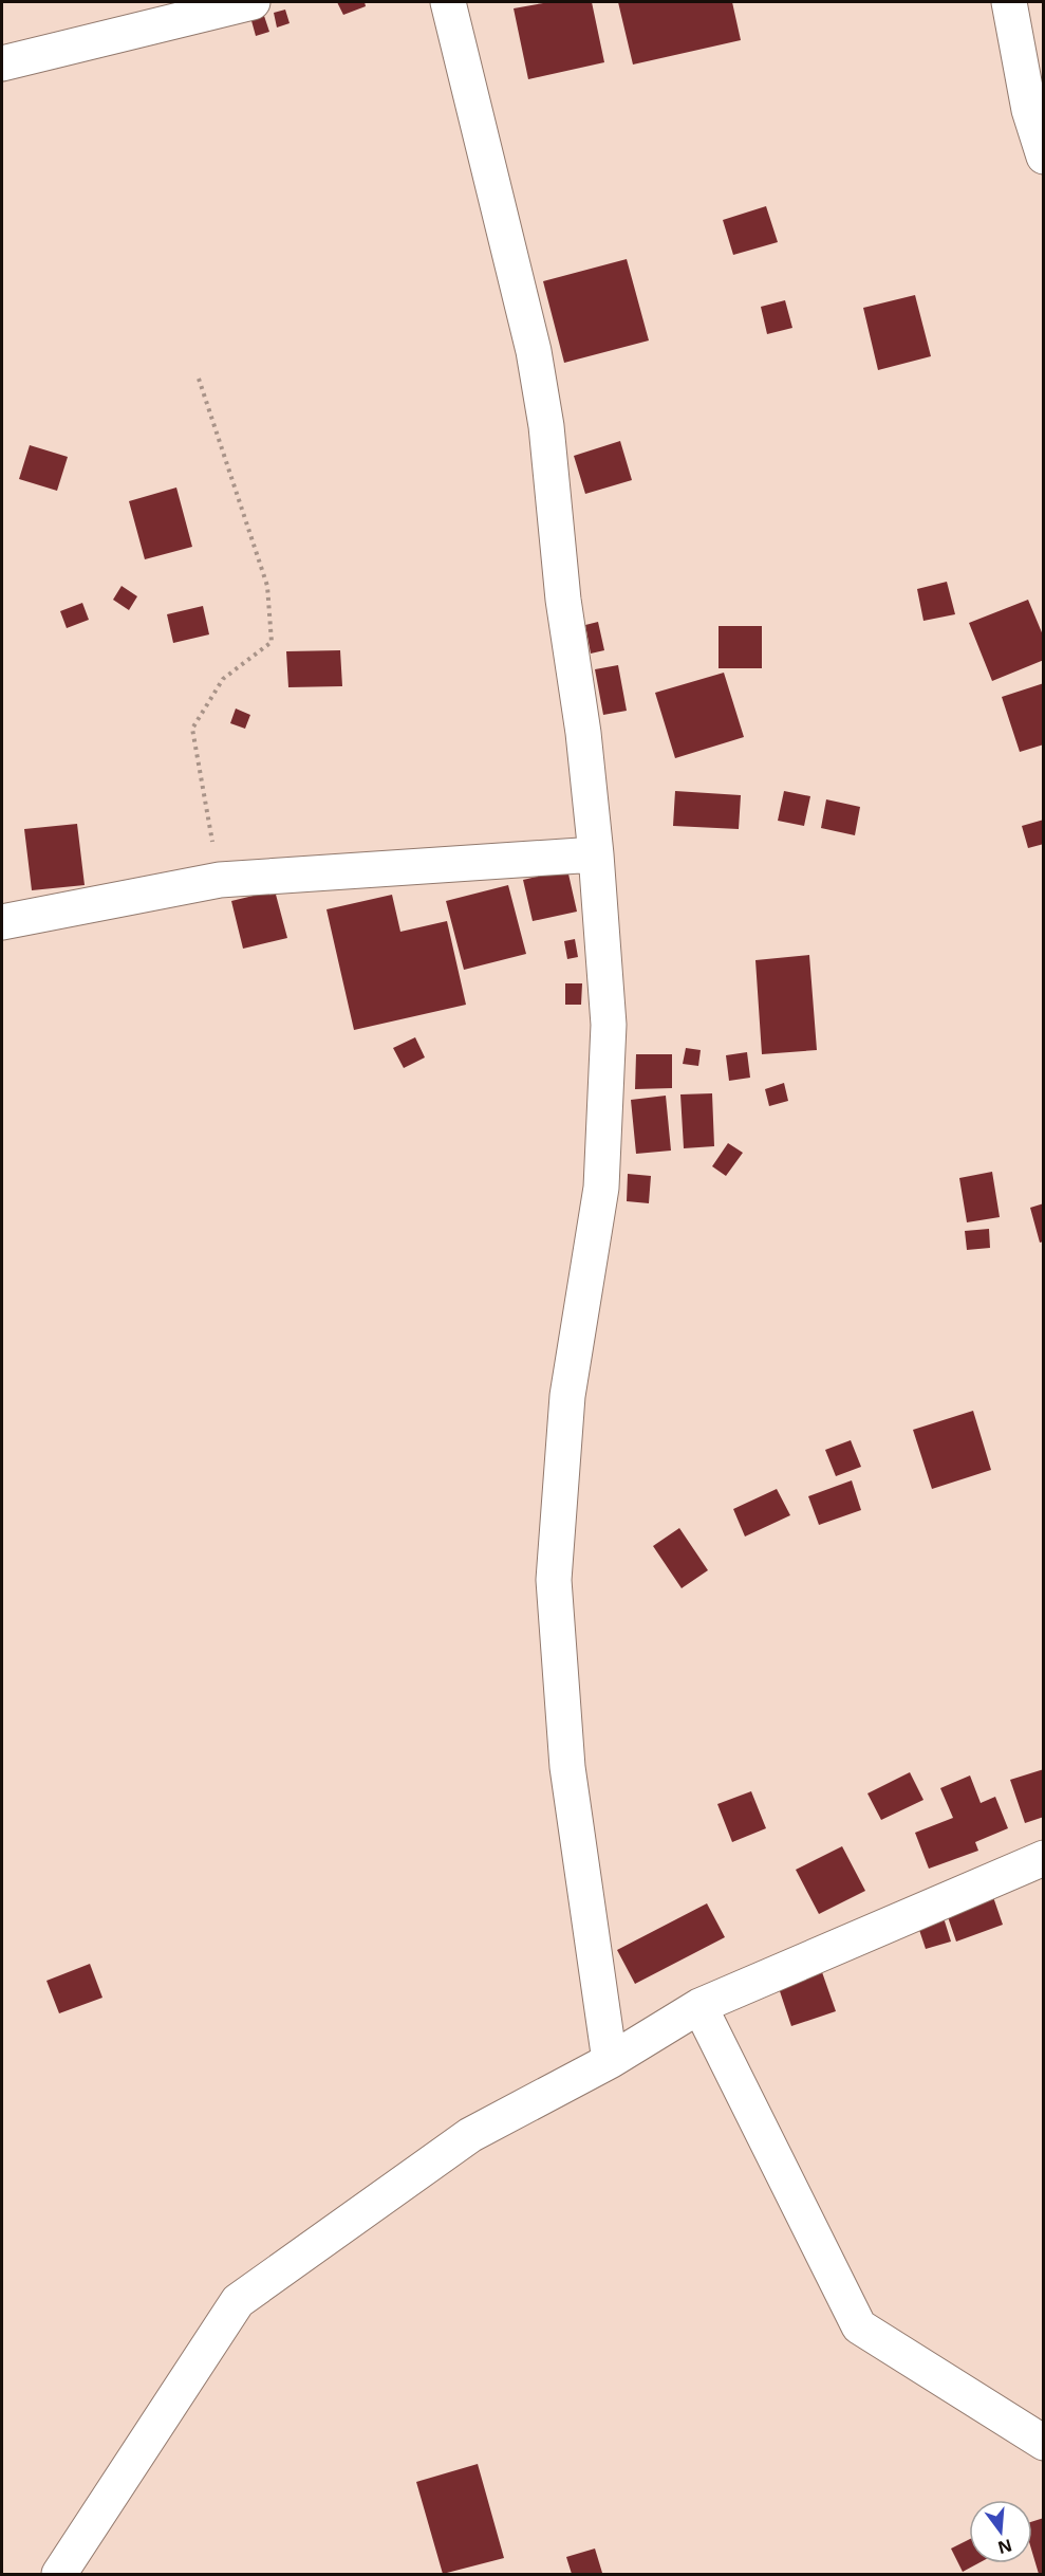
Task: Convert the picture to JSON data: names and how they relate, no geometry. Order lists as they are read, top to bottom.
{
  "north": "bottom"
}
